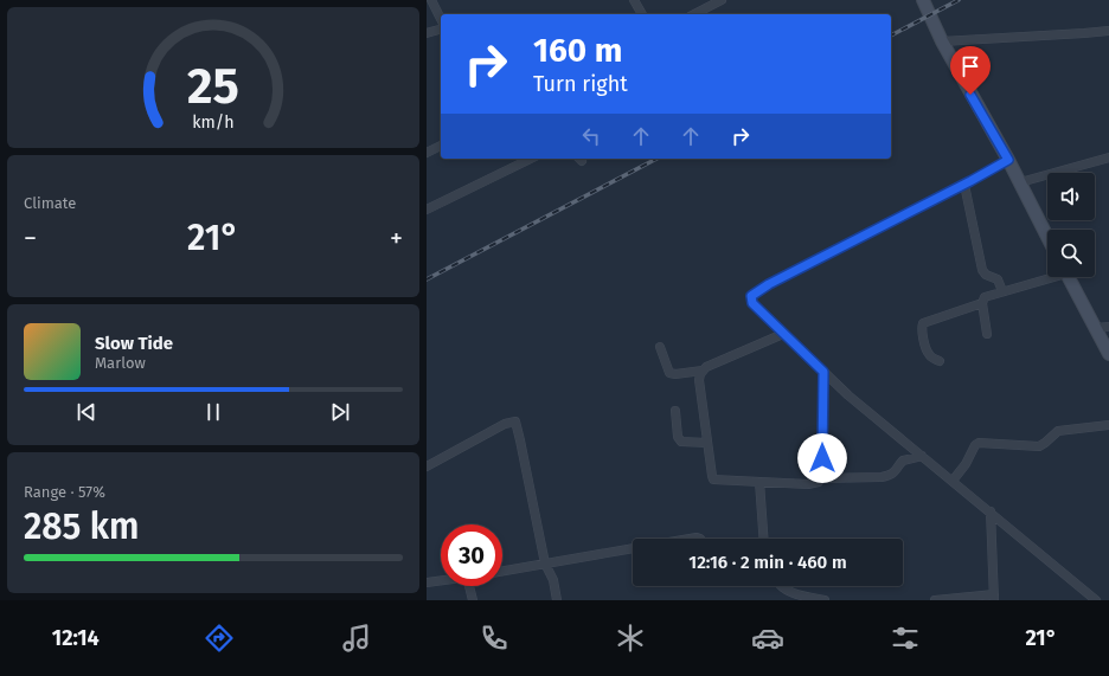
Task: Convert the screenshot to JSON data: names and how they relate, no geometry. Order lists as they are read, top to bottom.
{
  "page": {
    "turn": ["160 m", "Turn right"],
    "tile": [
      "Climate",
      ["Range · 57%", "285 km"]
    ],
    "heat": ["−", "21°", "+"],
    "song": ["Slow Tide", "Marlow"],
    "limit": "30",
    "trip": "12:16 · 2 min · 460 m",
    "tabs": ["12:14", "21°"],
    "gauge": ["25", "km/h"]
  }
}
